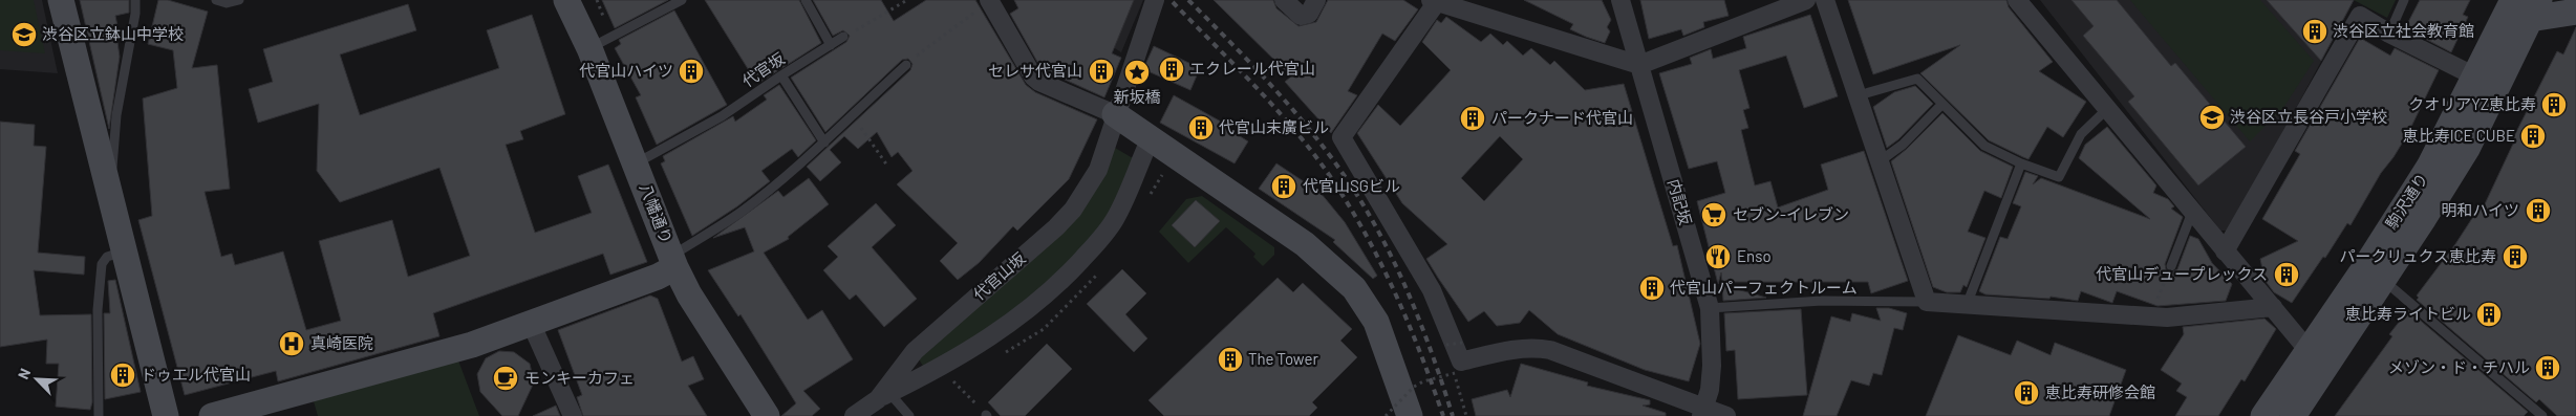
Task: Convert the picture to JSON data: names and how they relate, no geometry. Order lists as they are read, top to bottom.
{
  "streets": {
    "street": [
      "駒沢通り",
      "内記坂",
      "八幡通り",
      "代官山坂"
    ],
    "lane": ["代官坂"]
  },
  "crossings": [
    ["代官坂", "八幡通り"]
  ],
  "places": {
    "building": [
      "渋谷区立社会教育館",
      "エクレール代官山",
      "代官山ハイツ",
      "セレサ代官山",
      "クオリアYZ恵比寿",
      "パークナード代官山",
      "代官山末廣ビル",
      "恵比寿ICE CUBE",
      "代官山SGビル",
      "明和ハイツ",
      "パークリュクス恵比寿",
      "代官山デュープレックス",
      "代官山パーフェクトルーム",
      "恵比寿ライトビル",
      "The Tower",
      "メゾン・ド・チハル",
      "ドゥエル代官山",
      "恵比寿研修会館"
    ],
    "school or university": ["渋谷区立鉢山中学校", "渋谷区立長谷戸小学校"],
    "place": ["新坂橋"],
    "supermarket": ["セブン-イレブン"],
    "restaurant": ["Enso"],
    "hospital": ["真崎医院"],
    "cafe": ["モンキーカフェ"]
  },
  "north": "top left"
}
